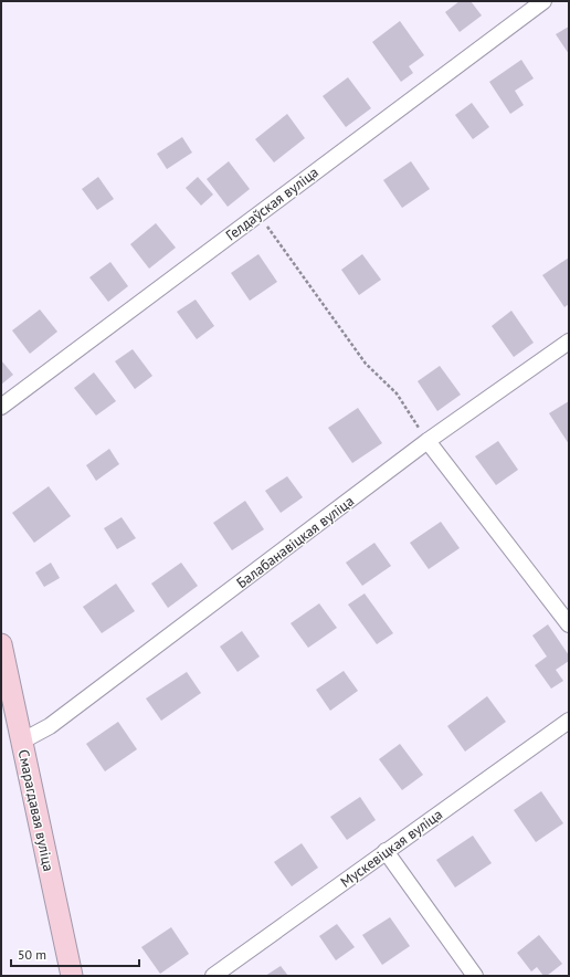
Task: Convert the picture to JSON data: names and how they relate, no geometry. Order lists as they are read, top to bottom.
{
  "streets": {
    "street": [
      "Гелдаўская вуліца",
      "Балабанавіцкая вуліца",
      "Смарагдавая вуліца",
      "Мускевіцкая вуліца"
    ]
  },
  "crossings": [
    ["Балабанавіцкая вуліца", "Смарагдавая вуліца"]
  ],
  "scale_bar": "50 m"
}
